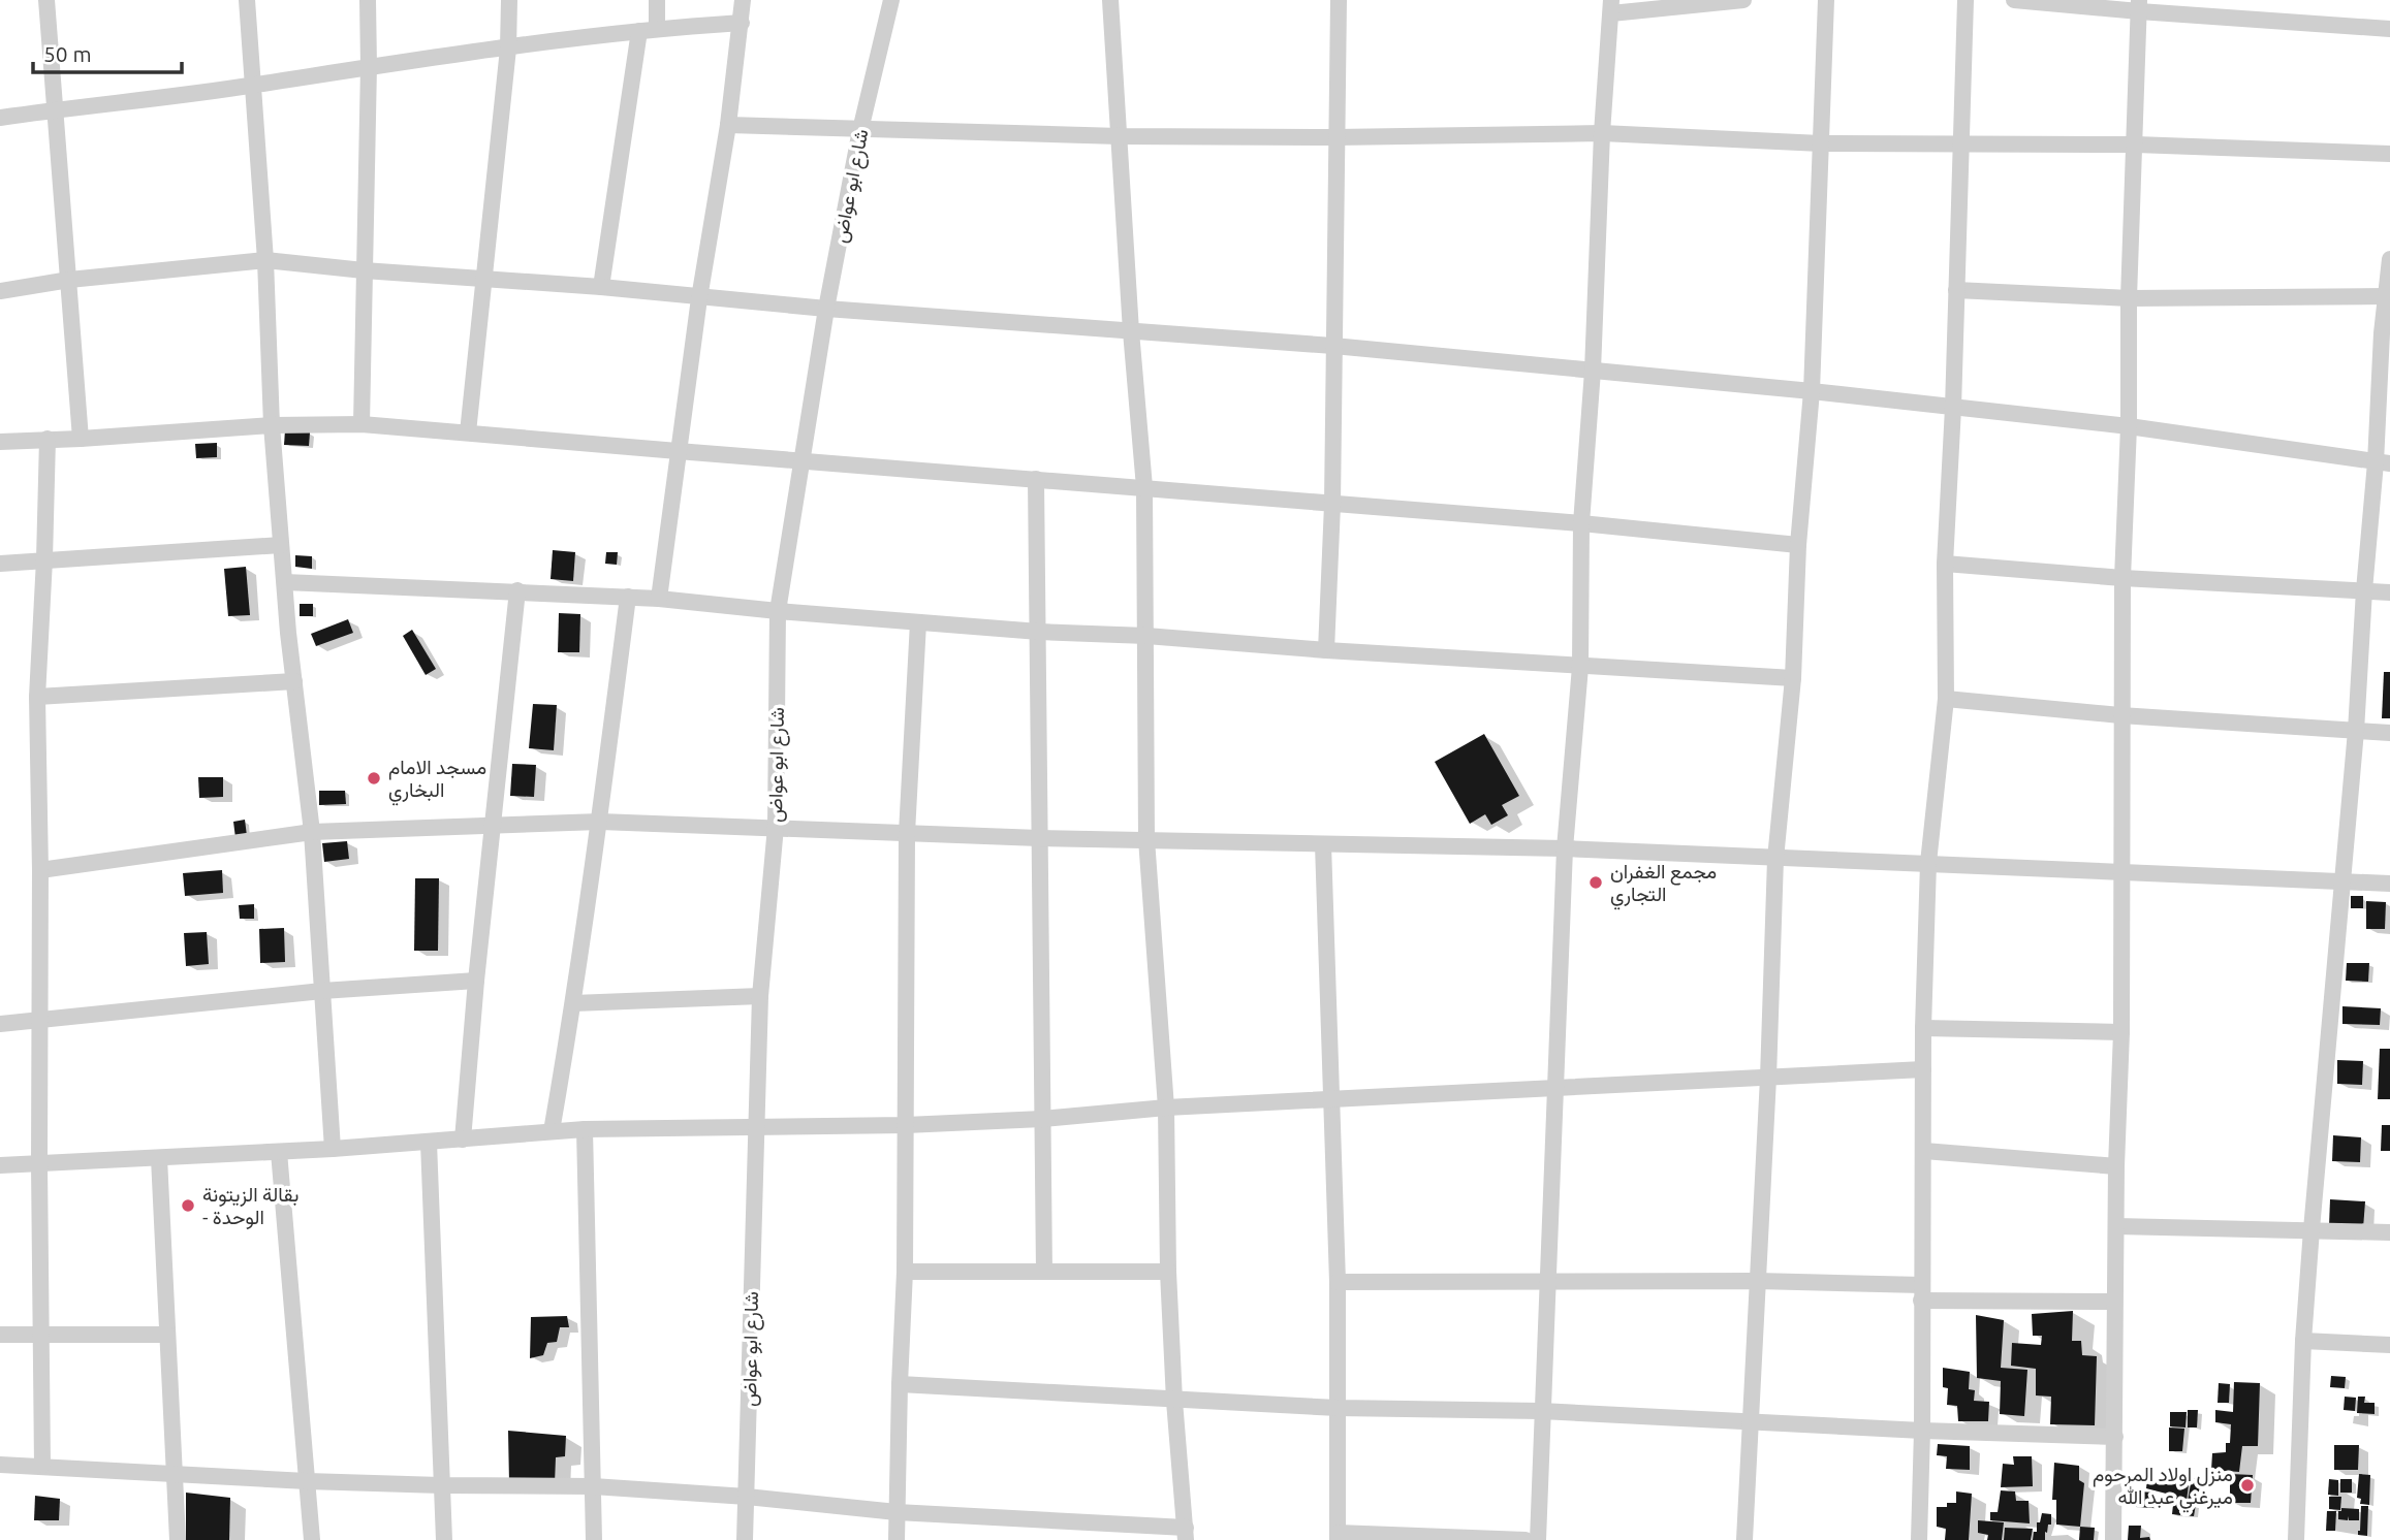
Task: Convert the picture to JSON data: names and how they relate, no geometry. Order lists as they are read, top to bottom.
{
  "streets": {
    "street": ["شارع ابو عواض"]
  },
  "places": [
    "مسجد الامام البخاري",
    "مجمع الغفران التجاري",
    "بقالة الزيتونة - الوحدة",
    "منزل اولاد المرحوم ميرغني عبد الله"
  ],
  "scale_bar": "50 m"
}
